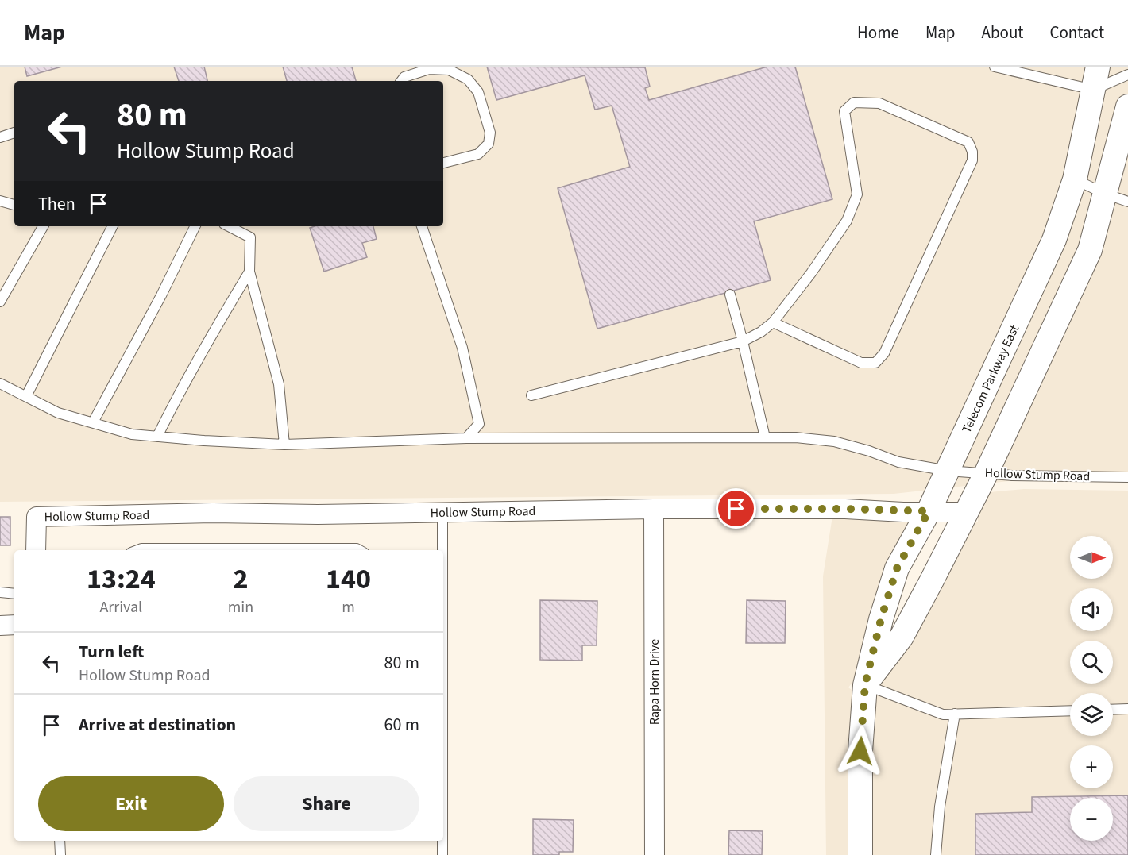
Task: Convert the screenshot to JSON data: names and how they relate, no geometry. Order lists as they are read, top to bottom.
{
  "streets": {
    "street": ["Telecom Parkway East", "Hollow Stump Road", "Rapa Horn Drive"]
  },
  "crossings": [
    ["Telecom Parkway East", "Hollow Stump Road"],
    ["Hollow Stump Road", "Rapa Horn Drive"]
  ],
  "north": "right",
  "page": {
    "header": "Map",
    "nav": [
      "Home",
      "Map",
      "About",
      "Contact"
    ],
    "turn": ["80 m", "Hollow Stump Road"],
    "then": "Then",
    "map_buttons": ["+", "−"],
    "eta": [
      "13:24",
      "Arrival",
      "2",
      "min",
      "140",
      "m"
    ],
    "list": [
      {
        "name": "Turn left",
        "note": "Hollow Stump Road",
        "value": "80 m"
      },
      {
        "name": "Arrive at destination",
        "value": "60 m"
      }
    ],
    "buttons": ["Exit", "Share"]
  }
}
